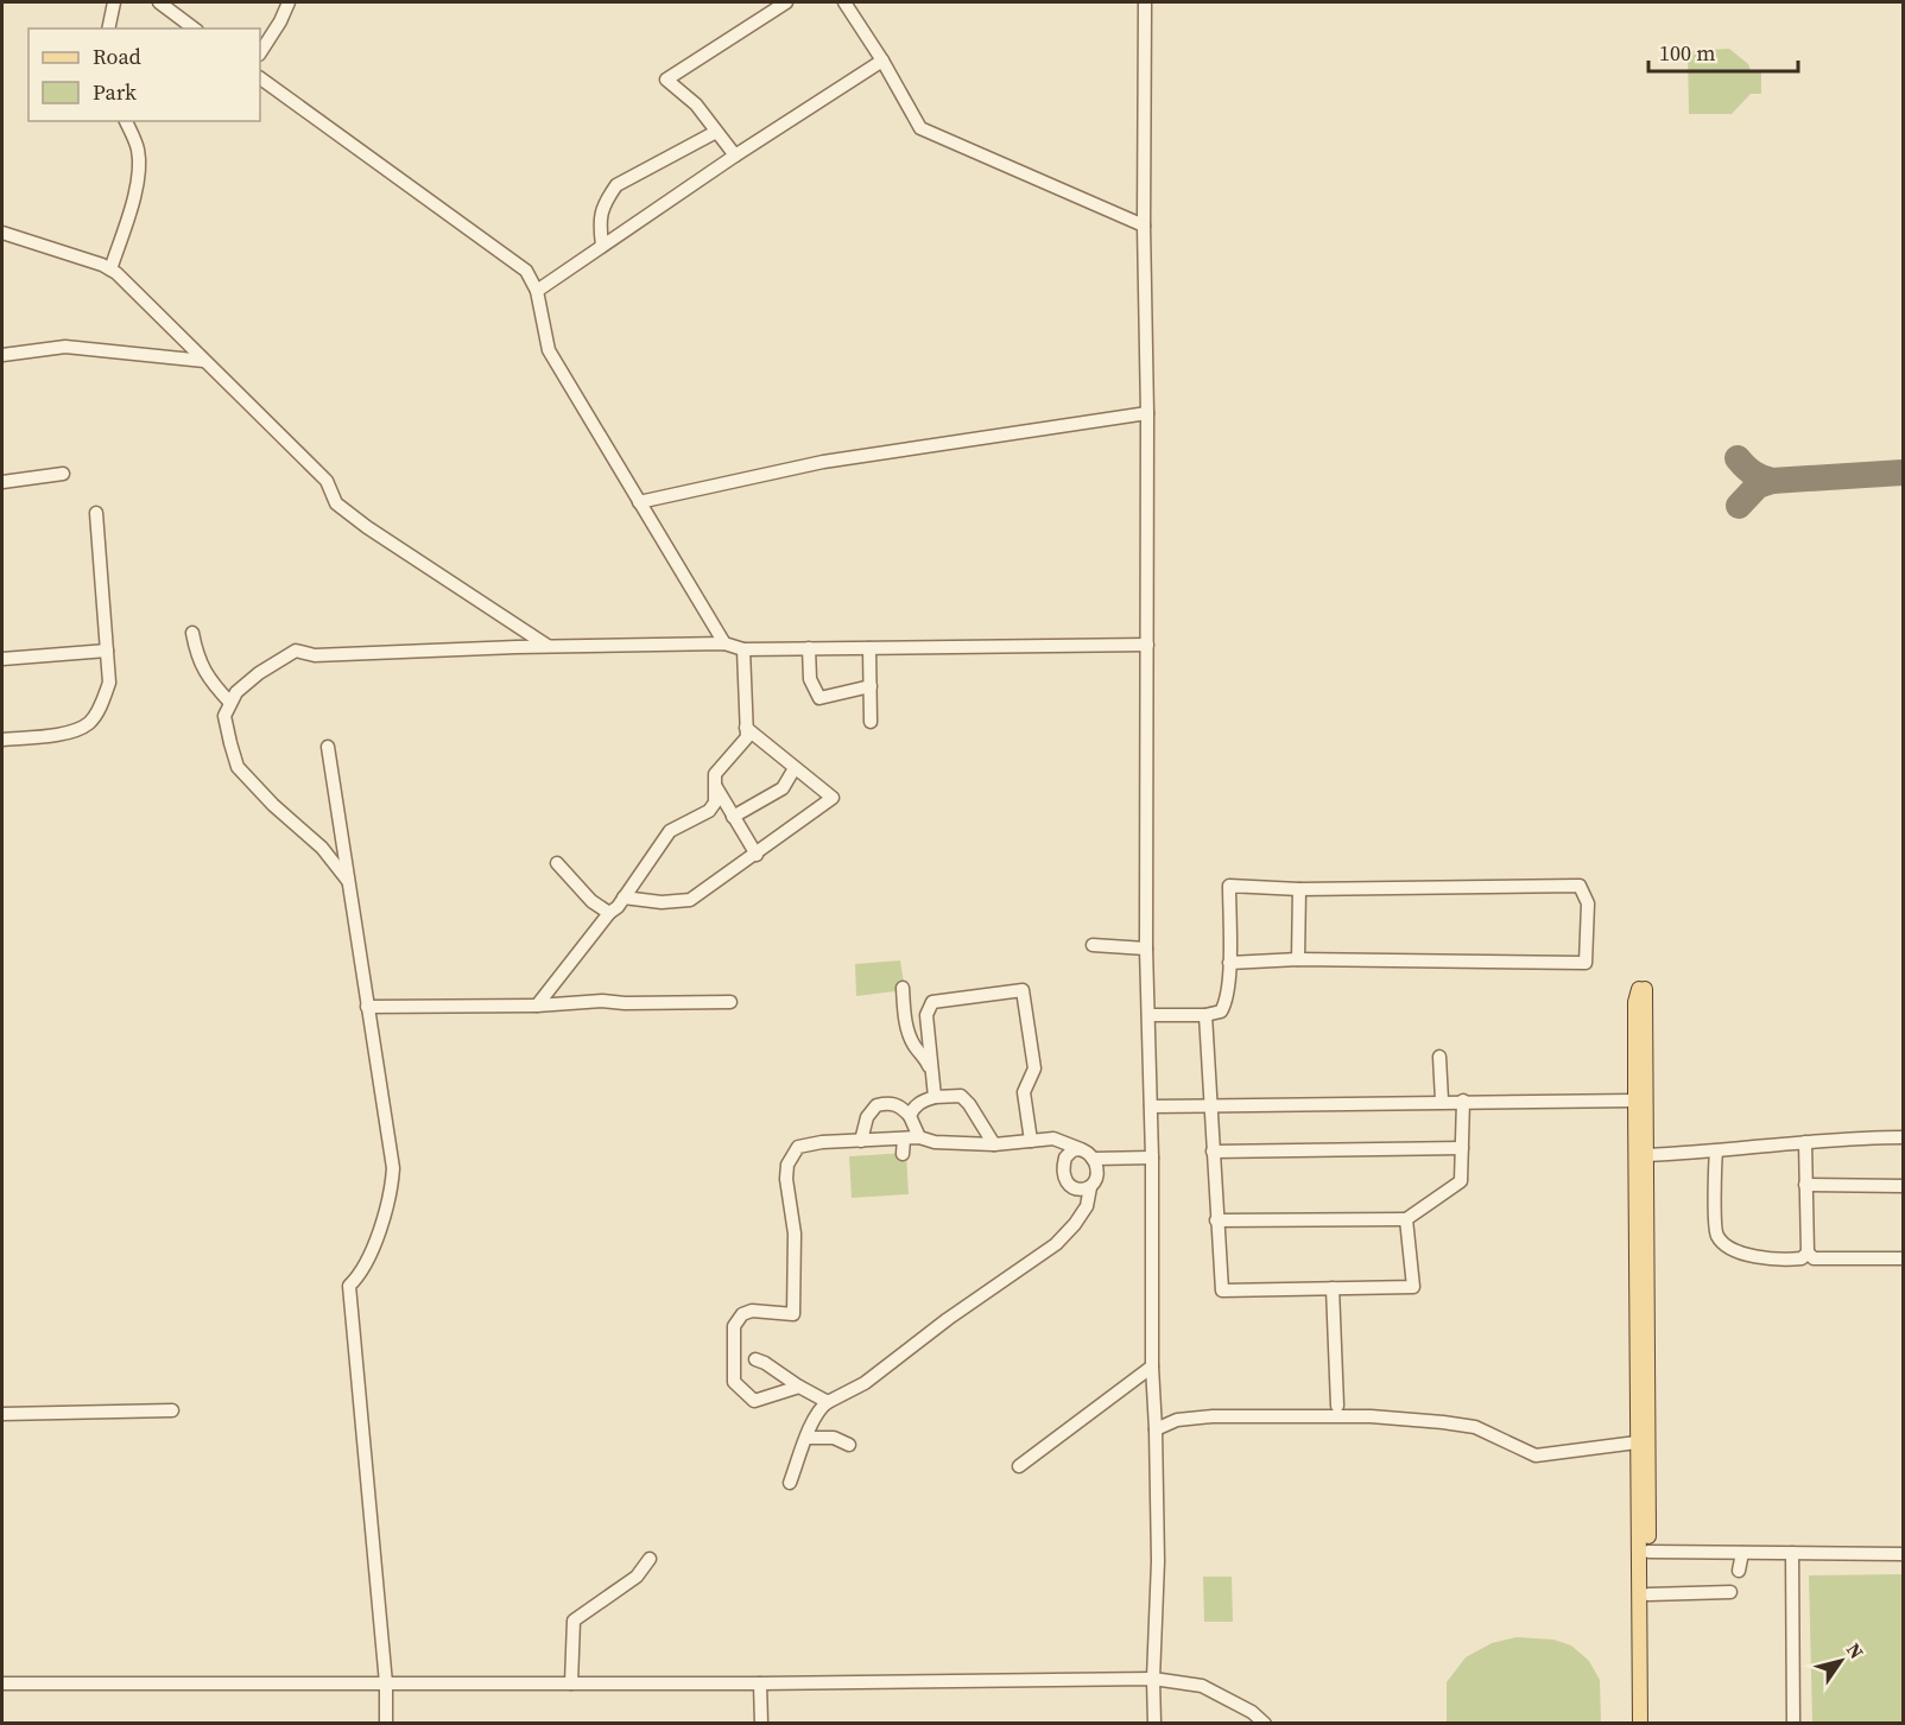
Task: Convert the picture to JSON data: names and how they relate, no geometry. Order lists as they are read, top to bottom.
{
  "legend": ["Road", "Park"],
  "scale_bar": "100 m",
  "north": "top right"
}
